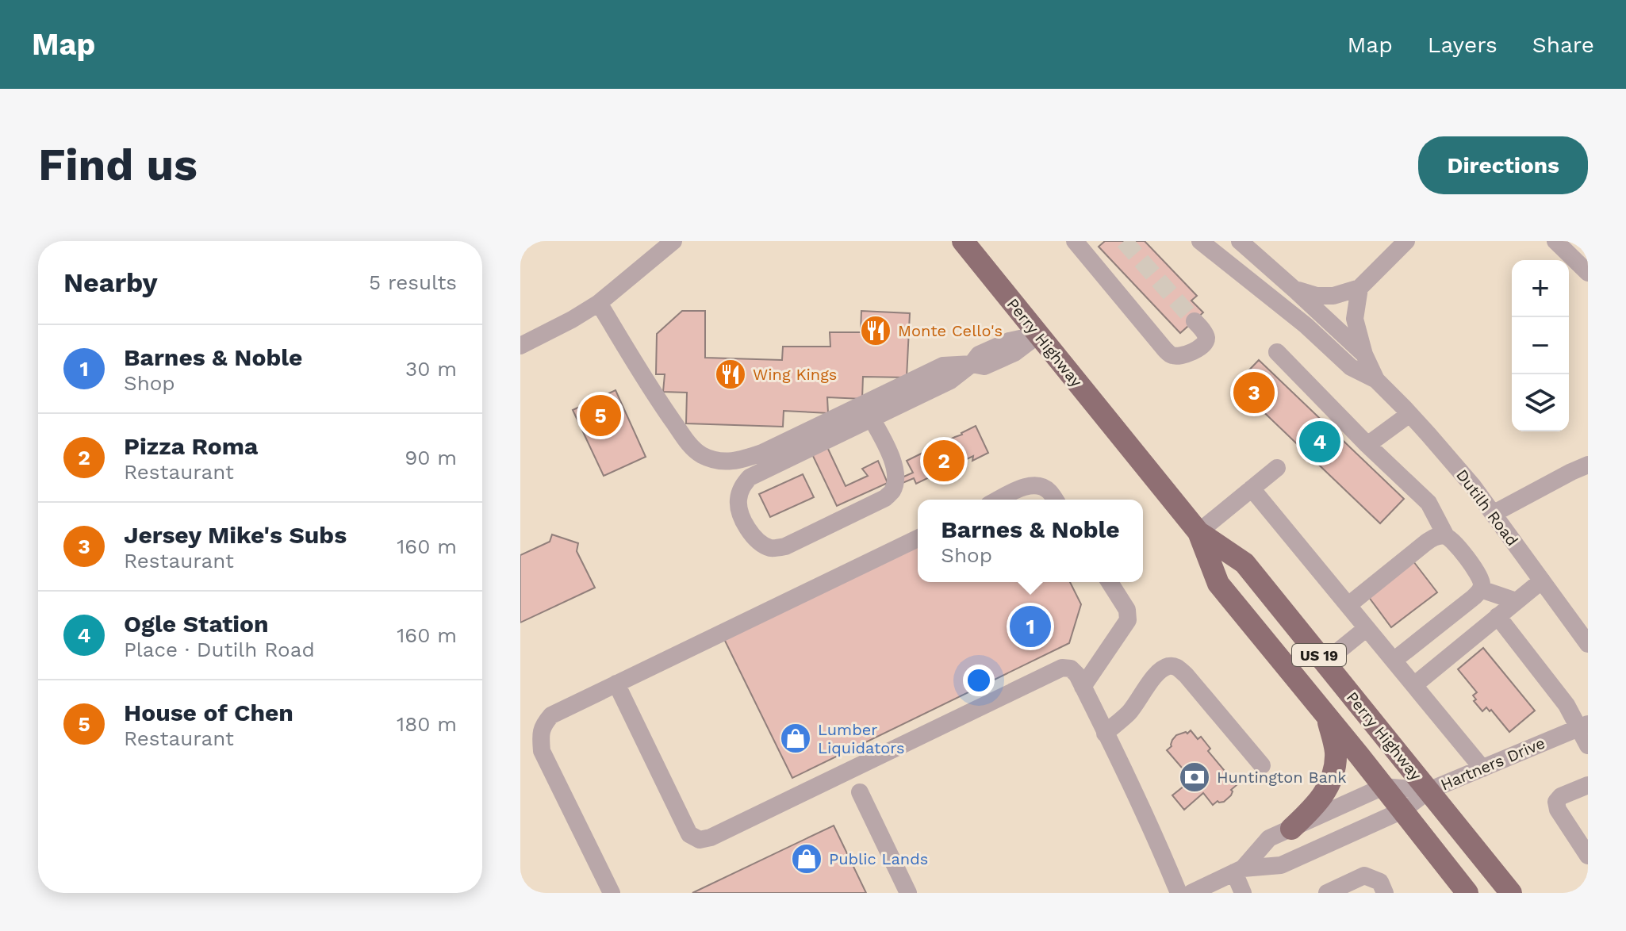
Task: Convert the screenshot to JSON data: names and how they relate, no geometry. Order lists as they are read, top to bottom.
{
  "streets": {
    "main road": ["Perry Highway", "US 19"],
    "street": ["Dutilh Road", "Hartners Drive"]
  },
  "crossings": [
    ["Perry Highway", "Hartners Drive"]
  ],
  "places": {
    "restaurant": ["Monte Cello's", "Wing Kings"],
    "shop": ["Lumber Liquidators", "Public Lands"],
    "bank": ["Huntington Bank"]
  },
  "page": {
    "header": "Map",
    "nav": ["Map", "Layers", "Share"],
    "buttons": "Directions",
    "title": "Find us",
    "heading": ["Nearby", "5 results"],
    "map_buttons": ["+", "−"],
    "list": [
      {
        "mark": "1",
        "name": "Barnes & Noble",
        "note": "Shop",
        "value": "30 m"
      },
      {
        "mark": "2",
        "name": "Pizza Roma",
        "note": "Restaurant",
        "value": "90 m"
      },
      {
        "mark": "3",
        "name": "Jersey Mike's Subs",
        "note": "Restaurant",
        "value": "160 m"
      },
      {
        "mark": "4",
        "name": "Ogle Station",
        "note": "Place · Dutilh Road",
        "value": "160 m"
      },
      {
        "mark": "5",
        "name": "House of Chen",
        "note": "Restaurant",
        "value": "180 m"
      }
    ],
    "pins": [
      "3",
      "5",
      "4",
      "2",
      "1"
    ],
    "popup": ["Barnes & Noble", "Shop"]
  }
}
